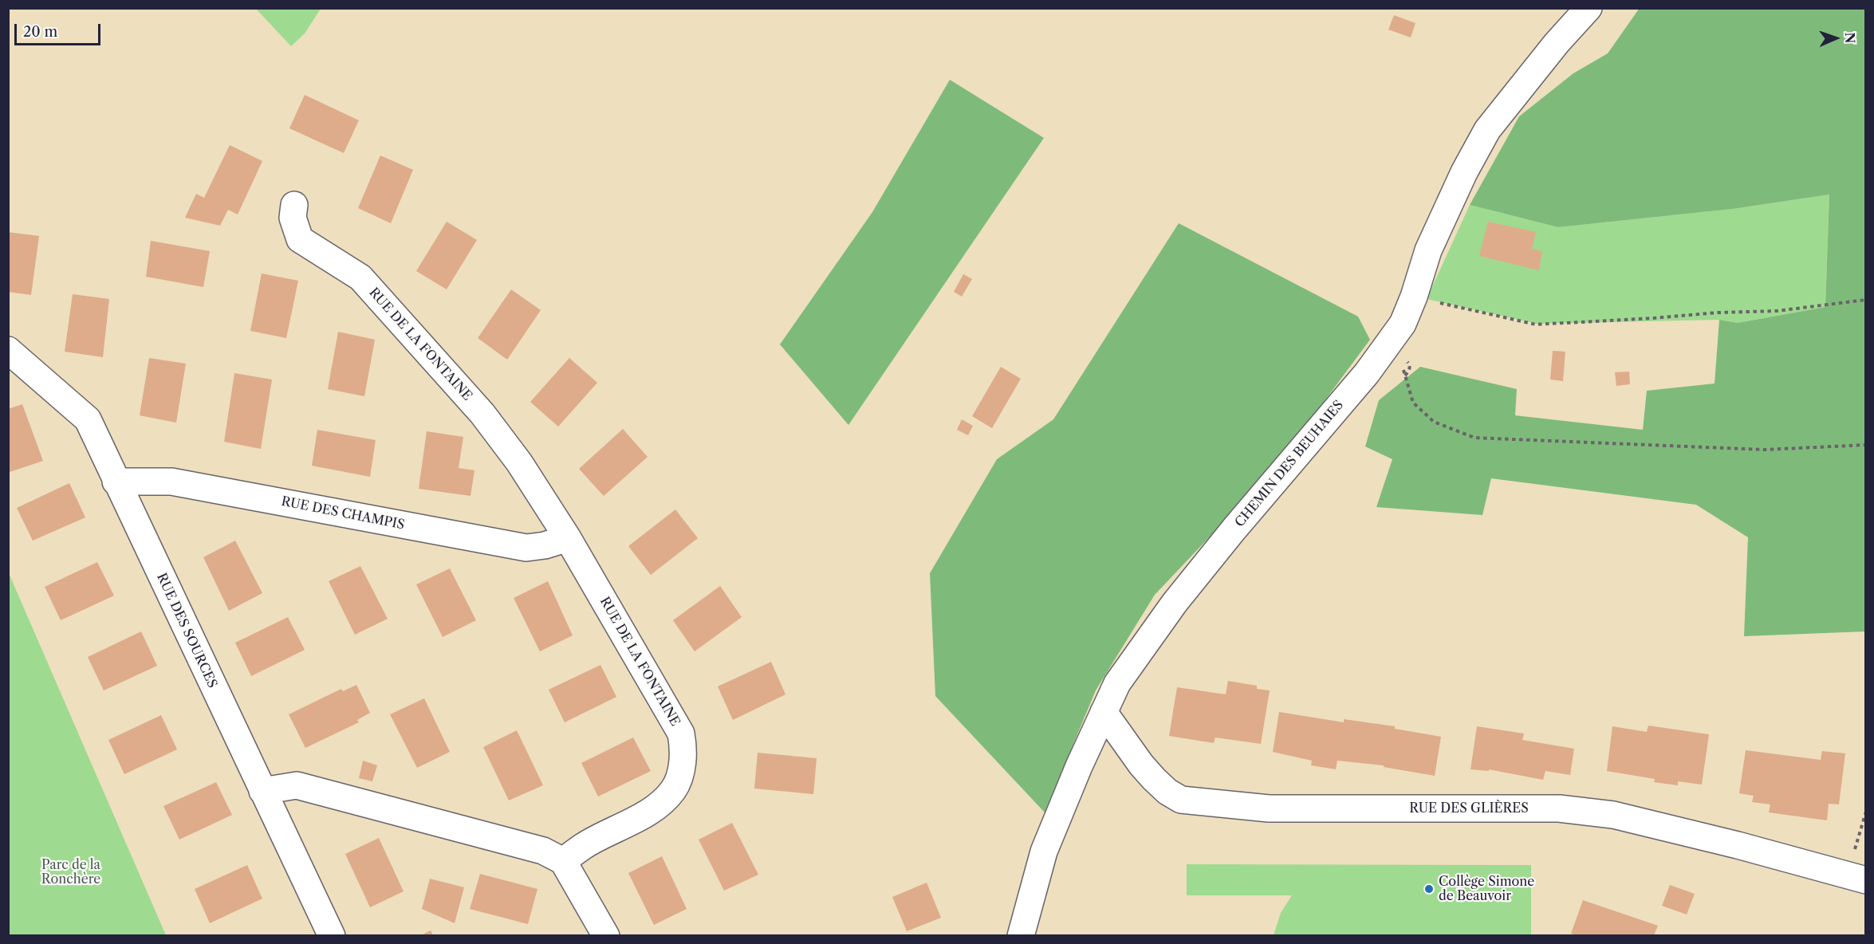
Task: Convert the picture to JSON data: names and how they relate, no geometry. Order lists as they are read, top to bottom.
{
  "streets": {
    "street": [
      "RUE DE LA FONTAINE",
      "CHEMIN DES BEUHAIES",
      "RUE DES CHAMPIS",
      "RUE DES SOURCES",
      "RUE DES GLIÈRES"
    ]
  },
  "crossings": [
    ["RUE DE LA FONTAINE", "RUE DES CHAMPIS"],
    ["CHEMIN DES BEUHAIES", "RUE DES GLIÈRES"],
    ["RUE DES CHAMPIS", "RUE DES SOURCES"]
  ],
  "parks": ["Parc de la Ronchère"],
  "places": ["Collège Simone de Beauvoir"],
  "scale_bar": "20 m",
  "north": "right"
}
